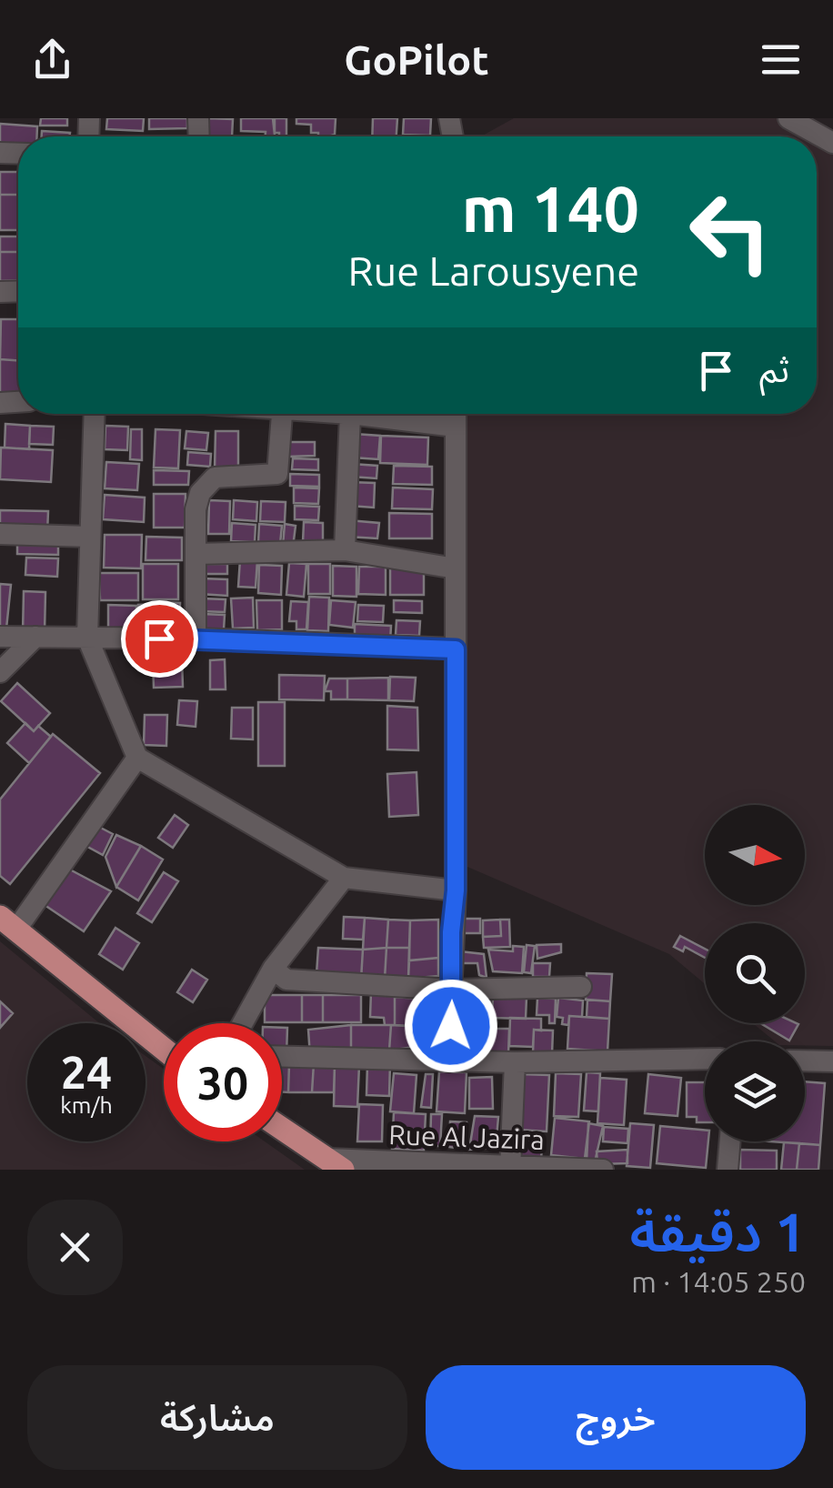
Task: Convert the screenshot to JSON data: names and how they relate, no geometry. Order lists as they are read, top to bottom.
{
  "streets": {
    "street": ["Rue Al Jazira"]
  },
  "north": "right",
  "page": {
    "header": "GoPilot",
    "turn": ["140 m", "Rue Larousyene"],
    "then": "ثم",
    "speed": "24 km/h",
    "limit": "30",
    "heading": ["1 دقيقة", "250 m · 14:05"],
    "buttons": ["خروج", "مشاركة"]
  }
}
